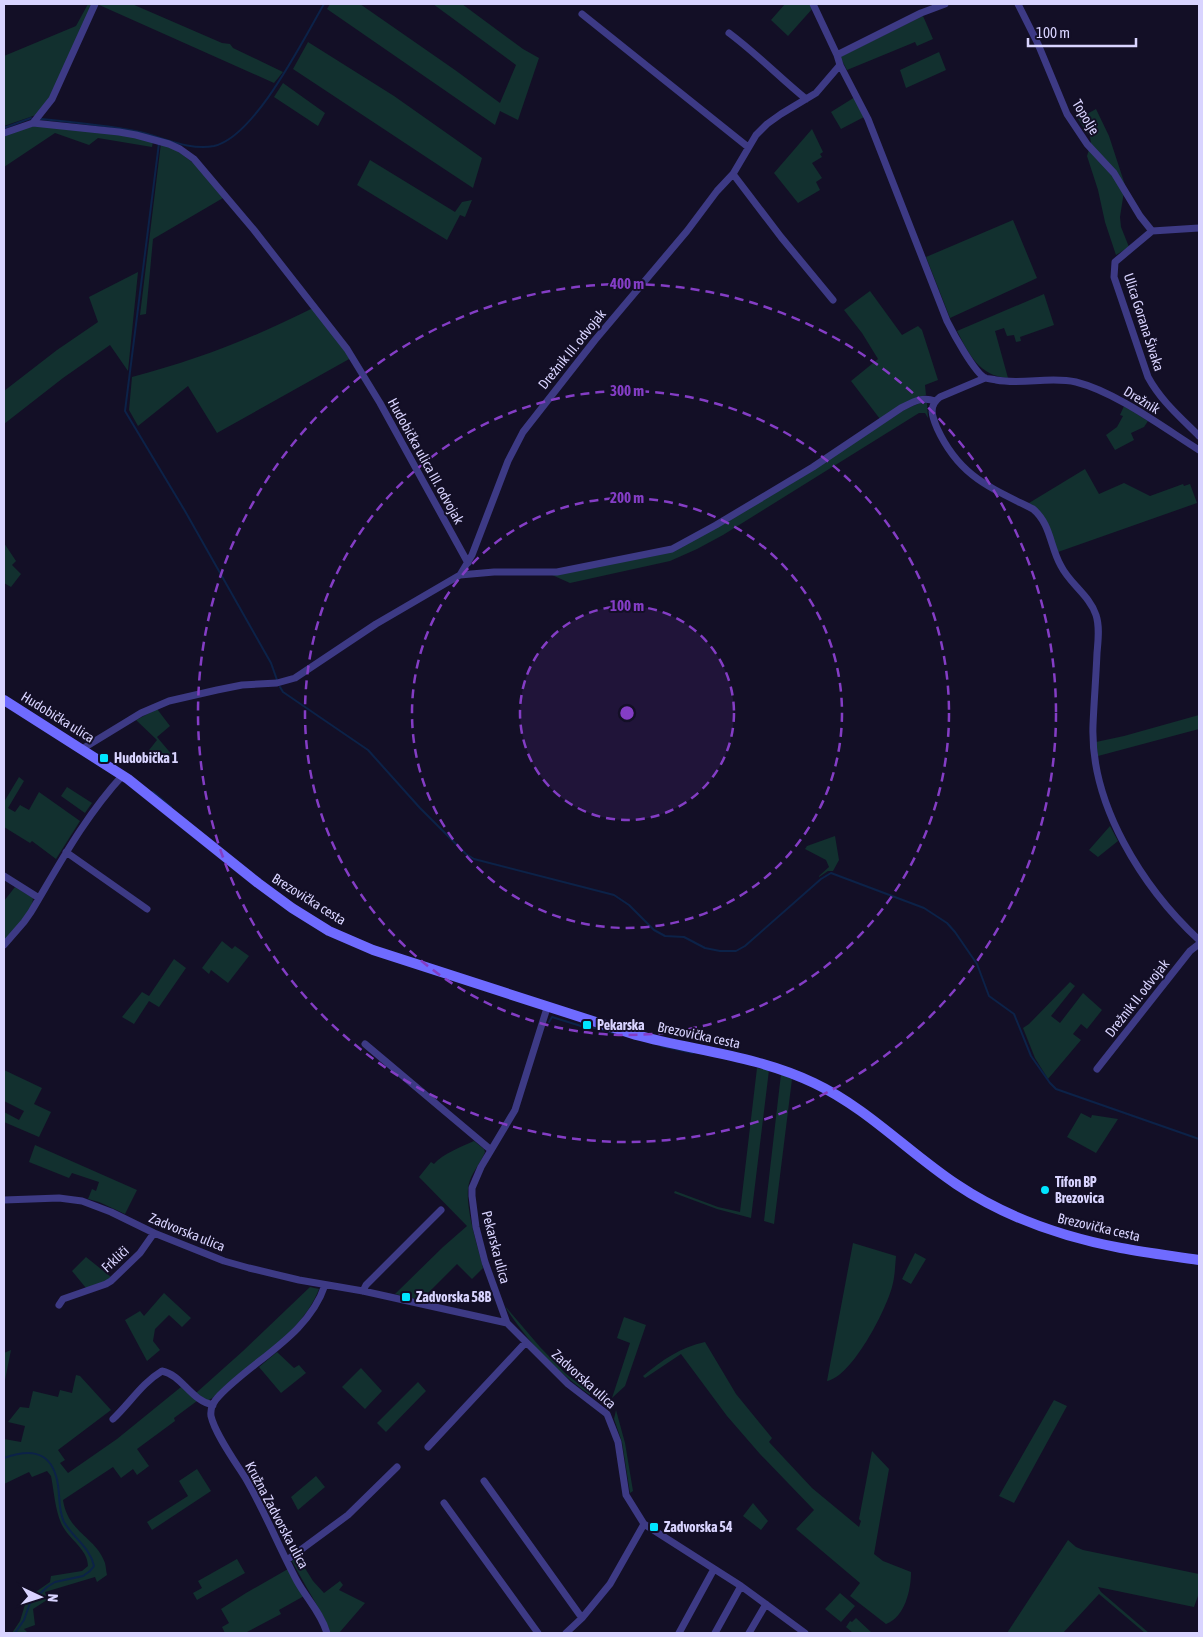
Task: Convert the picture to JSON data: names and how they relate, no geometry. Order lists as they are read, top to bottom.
{
  "streets": {
    "main road": ["Hudobička ulica", "Brezovička cesta"],
    "street": [
      "Topolje",
      "Ulica Gorana Šivaka",
      "Drežnik III. odvojak",
      "Drežnik",
      "Hudobička ulica III. odvojak",
      "Drežnik II. odvojak",
      "Zadvorska ulica",
      "Pekarska ulica",
      "Frkliči",
      "Kružna Zadvorska ulica"
    ]
  },
  "crossings": [
    ["Topolje", "Ulica Gorana Šivaka"],
    ["Drežnik III. odvojak", "Hudobička ulica III. odvojak"],
    ["Hudobička ulica", "Brezovička cesta"],
    ["Brezovička cesta", "Pekarska ulica"],
    ["Zadvorska ulica", "Pekarska ulica"],
    ["Zadvorska ulica", "Frkliči"]
  ],
  "places": {
    "transit": [
      "Hudobička 1",
      "Pekarska",
      "Zadvorska 58B",
      "Zadvorska 54"
    ],
    "other": ["Tifon BP Brezovica"]
  },
  "scale_bar": "100 m",
  "north": "right",
  "rings": [
    "400 m",
    "300 m",
    "200 m",
    "100 m"
  ]
}
